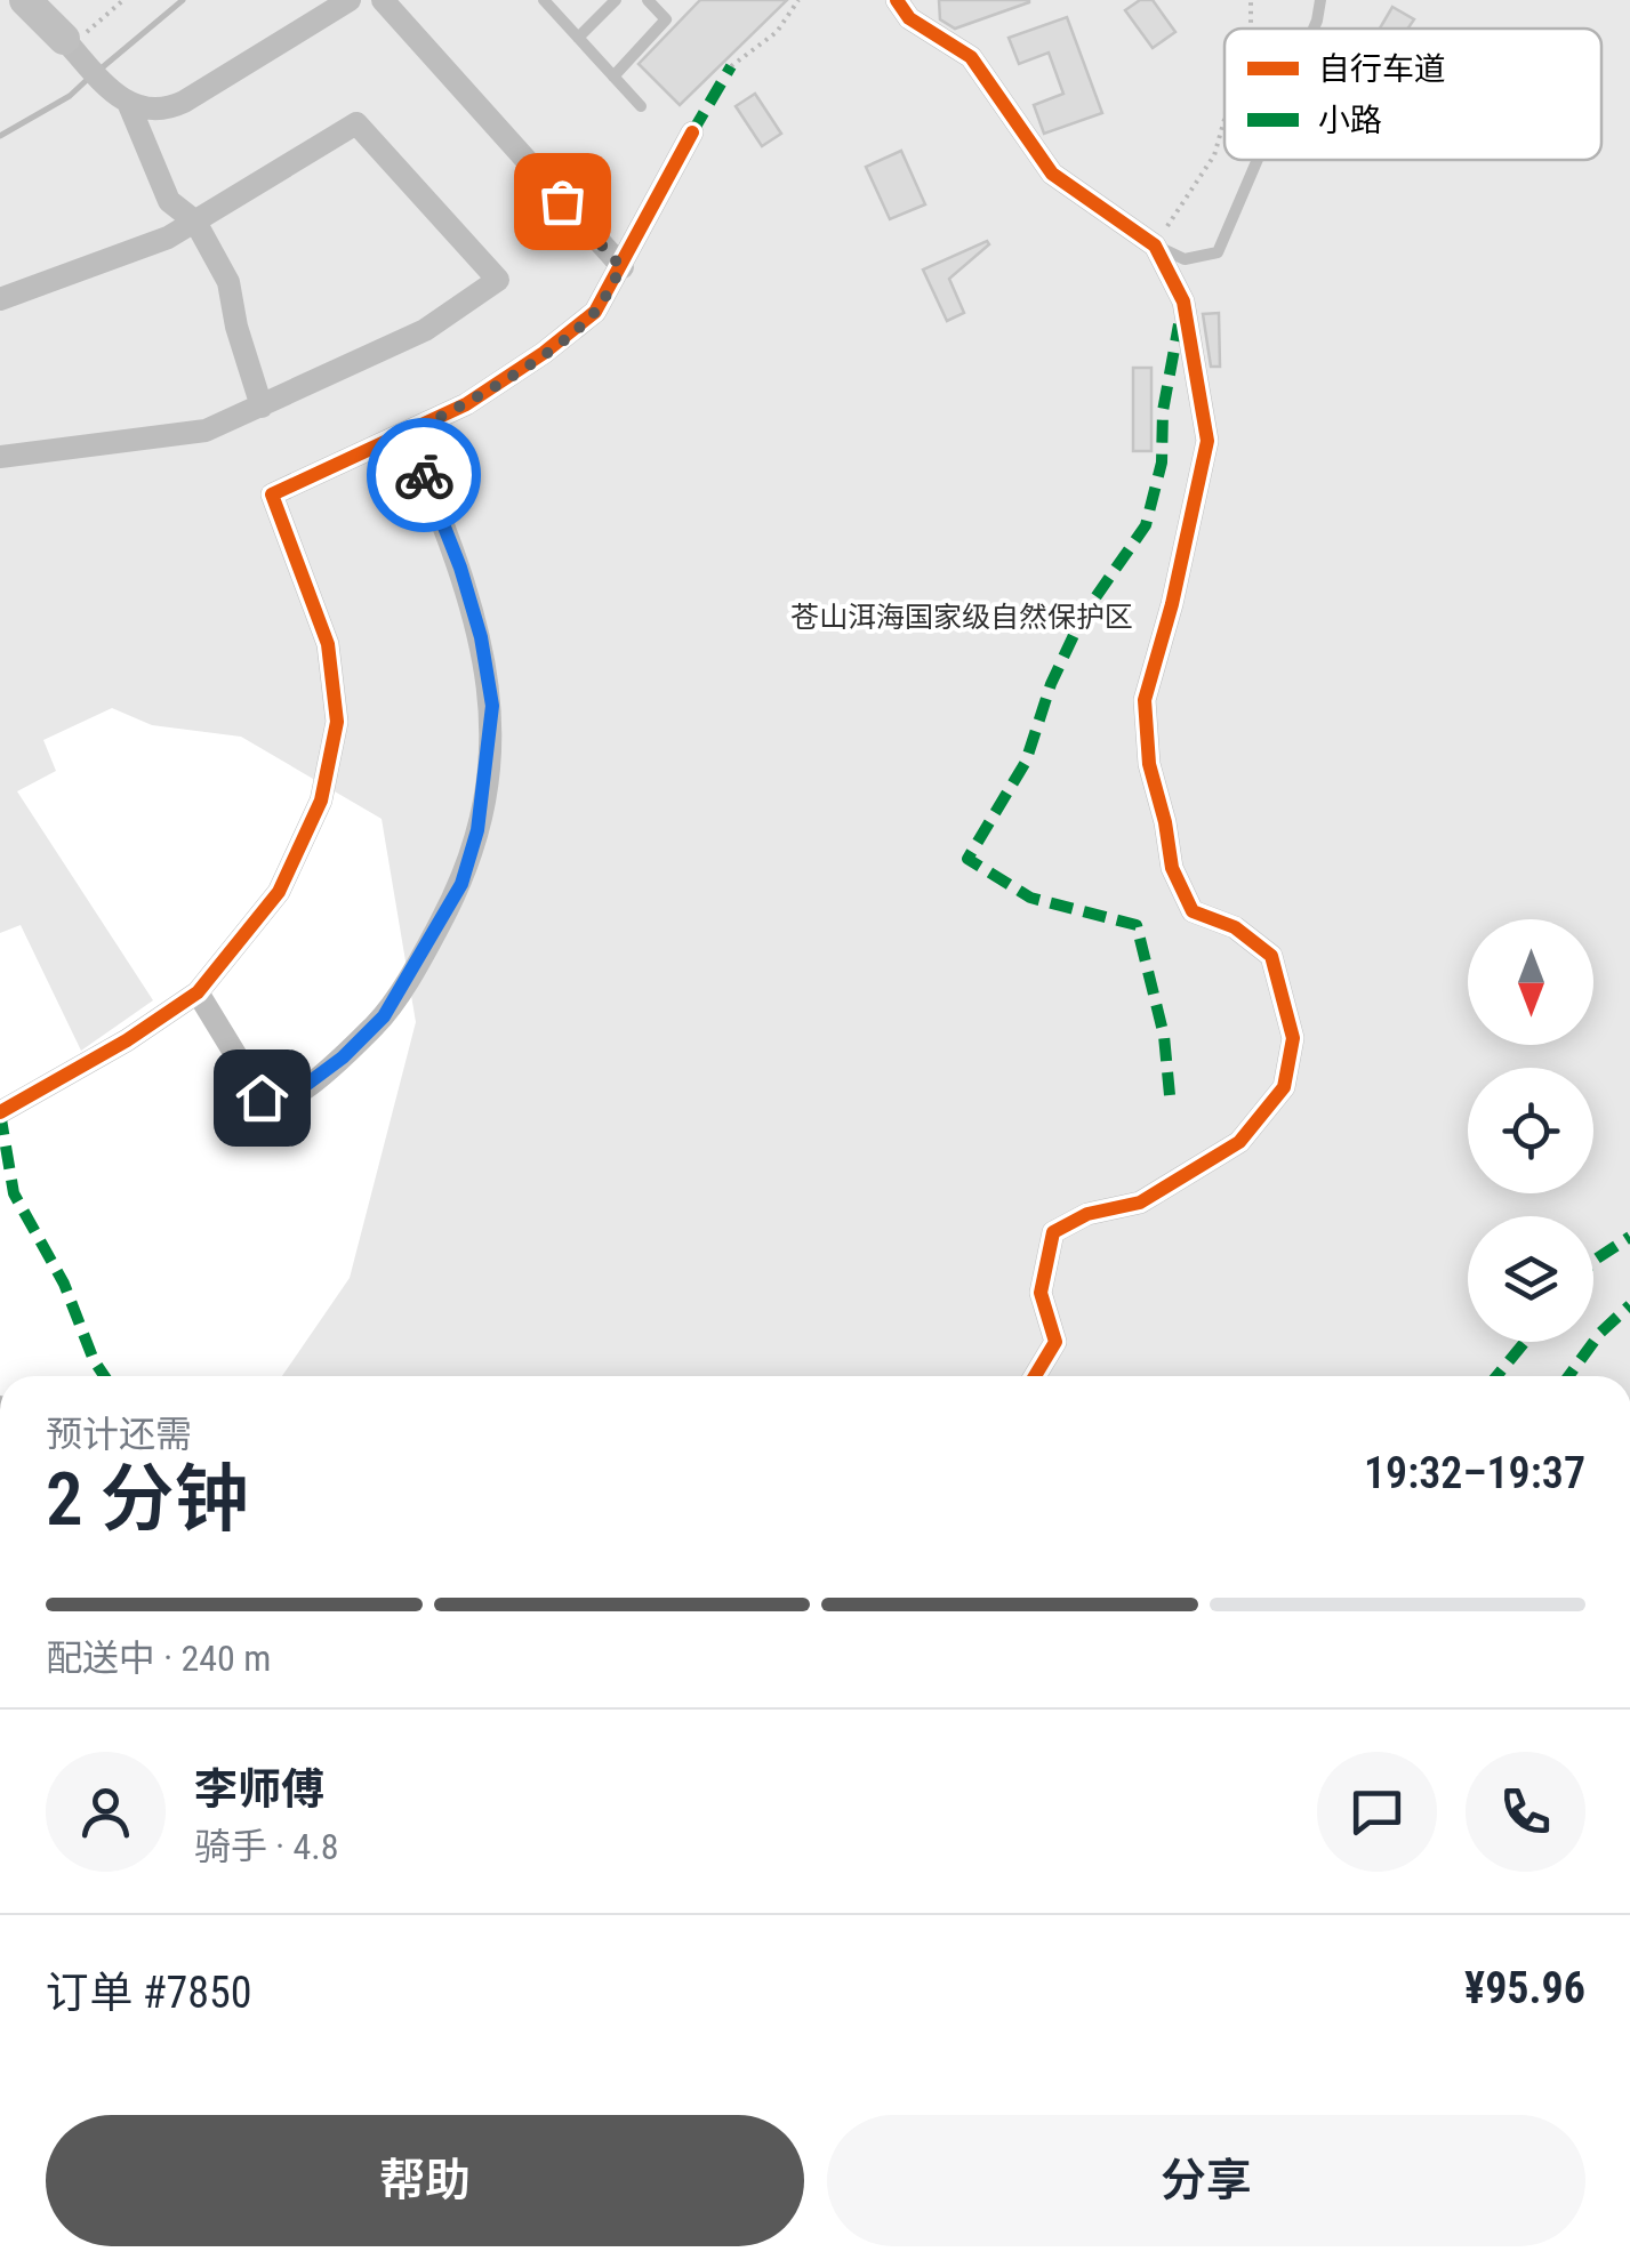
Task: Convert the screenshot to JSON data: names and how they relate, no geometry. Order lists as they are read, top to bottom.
{
  "parks": ["苍山洱海国家级自然保护区"],
  "legend": ["自行车道", "小路"],
  "north": "bottom",
  "page": {
    "heading": ["2 分钟", "预计还需", "19:32–19:37"],
    "panel": [
      "李师傅",
      "骑手 · 4.8",
      "订单 #7850",
      "¥95.96"
    ],
    "bar": "配送中 · 240 m",
    "buttons": ["帮助", "分享"]
  }
}
